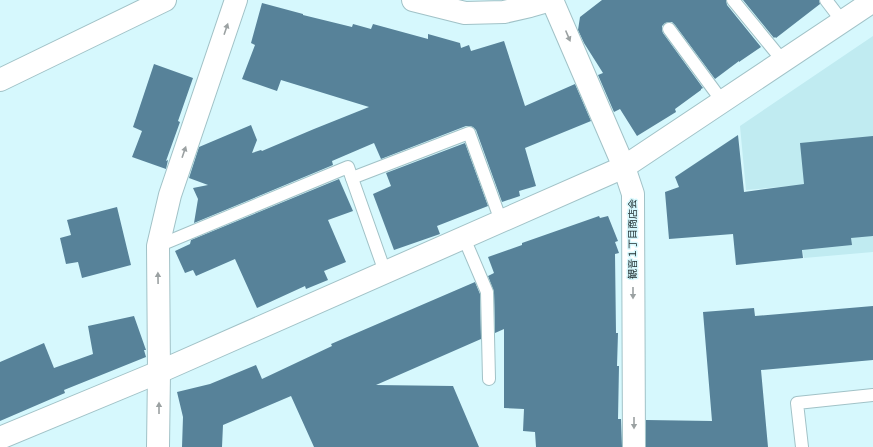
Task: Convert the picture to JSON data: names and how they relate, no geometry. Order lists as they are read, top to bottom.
{
  "streets": {
    "street": ["観音１丁目商店会"]
  },
  "one_way": ["観音１丁目商店会"]
}
